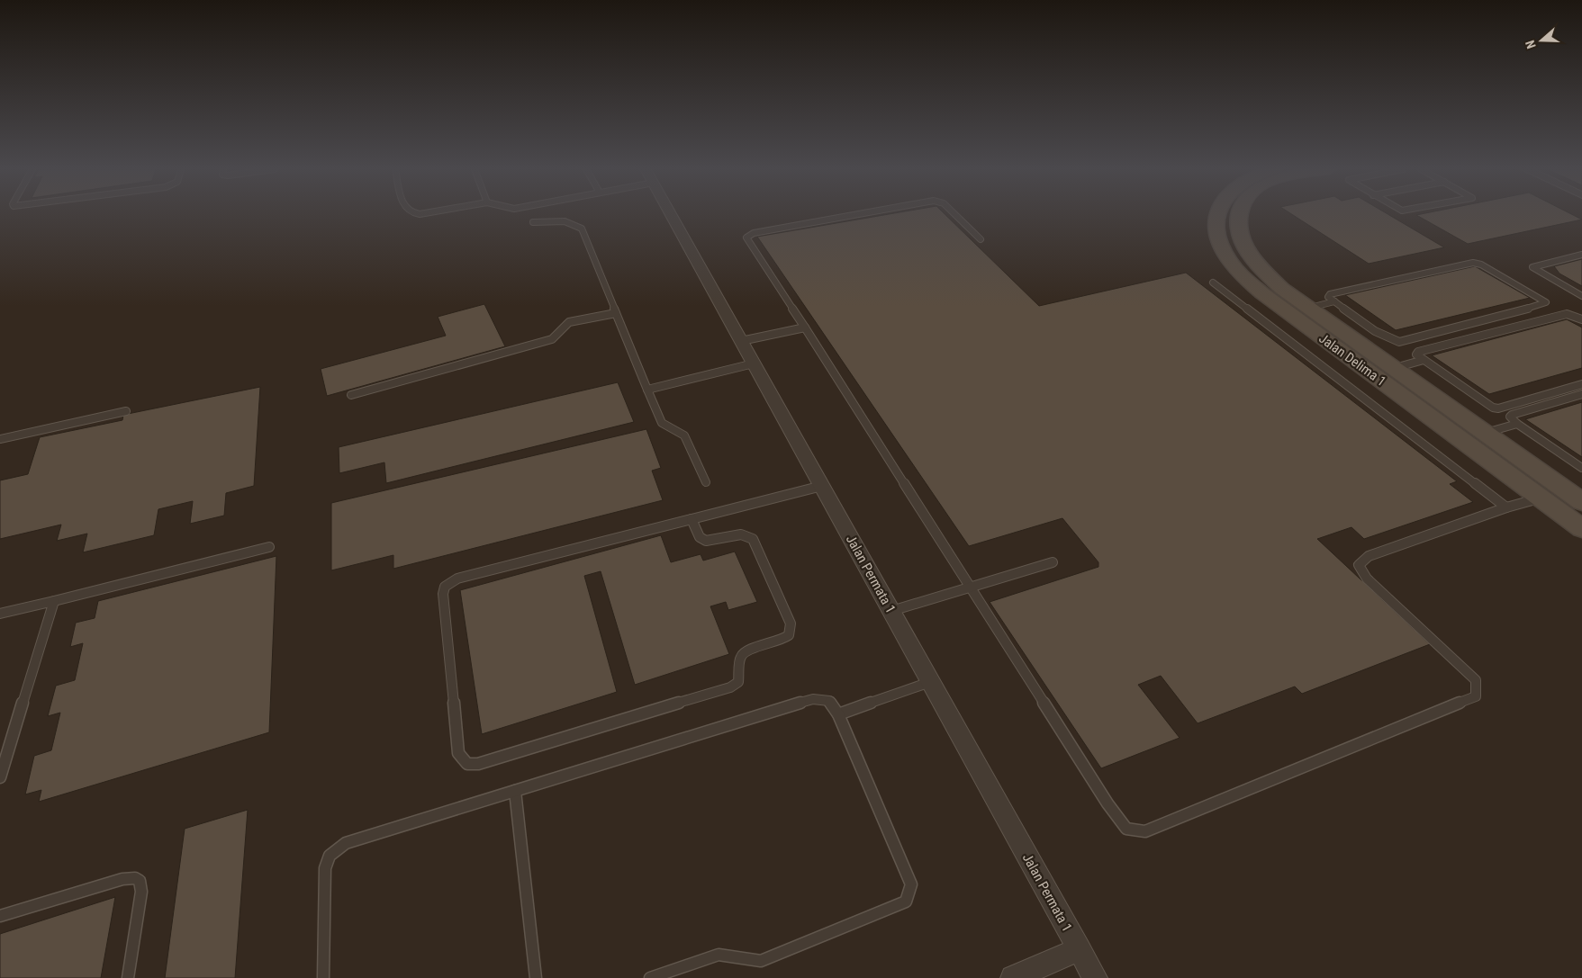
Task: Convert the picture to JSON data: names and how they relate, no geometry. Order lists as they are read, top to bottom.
{
  "streets": {
    "street": ["Jalan Delima 1", "Jalan Permata 1"]
  },
  "north": "left"
}
